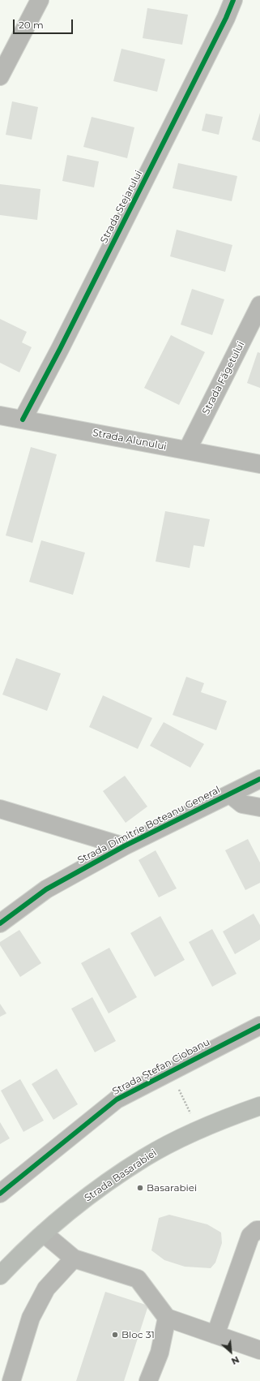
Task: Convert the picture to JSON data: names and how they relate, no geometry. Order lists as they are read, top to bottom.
{
  "streets": {
    "main road": ["Strada Basarabiei"],
    "street": [
      "Strada Stejarului",
      "Strada Făgetului",
      "Strada Alunului",
      "Strada Dimitrie Boteanu General",
      "Strada Ștefan Ciobanu"
    ]
  },
  "crossings": [
    ["Strada Stejarului", "Strada Alunului"],
    ["Strada Făgetului", "Strada Alunului"]
  ],
  "places": ["Basarabiei", "Bloc 31"],
  "scale_bar": "20 m",
  "north": "bottom right"
}
